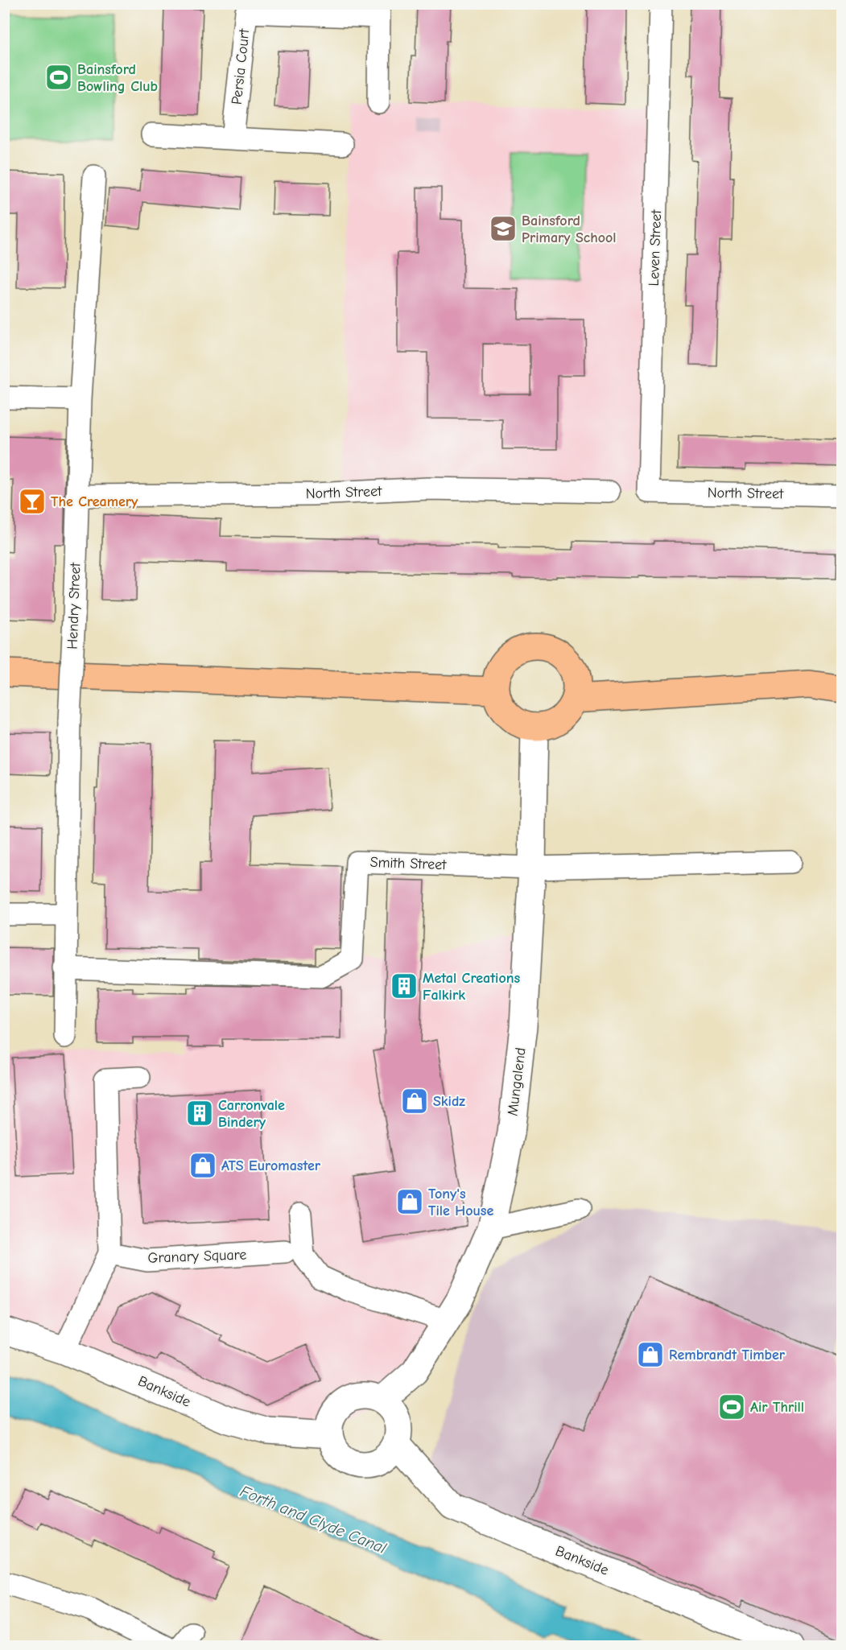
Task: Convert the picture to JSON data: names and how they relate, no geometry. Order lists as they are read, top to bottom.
{
  "streets": {
    "street": [
      "Persia Court",
      "Leven Street",
      "North Street",
      "Hendry Street",
      "Smith Street",
      "Mungalend",
      "Granary Square",
      "Bankside"
    ]
  },
  "crossings": [
    ["Leven Street", "North Street"],
    ["North Street", "Hendry Street"],
    ["Hendry Street", "Smith Street"],
    ["Smith Street", "Mungalend"],
    ["Mungalend", "Bankside"]
  ],
  "water": ["Forth and Clyde Canal"],
  "places": {
    "sports": ["Bainsford Bowling Club", "Air Thrill"],
    "school or university": ["Bainsford Primary School"],
    "bar": ["The Creamery"],
    "building": ["Metal Creations Falkirk", "Carronvale Bindery"],
    "shop": [
      "Skidz",
      "ATS Euromaster",
      "Tony's Tile House",
      "Rembrandt Timber"
    ]
  }
}
